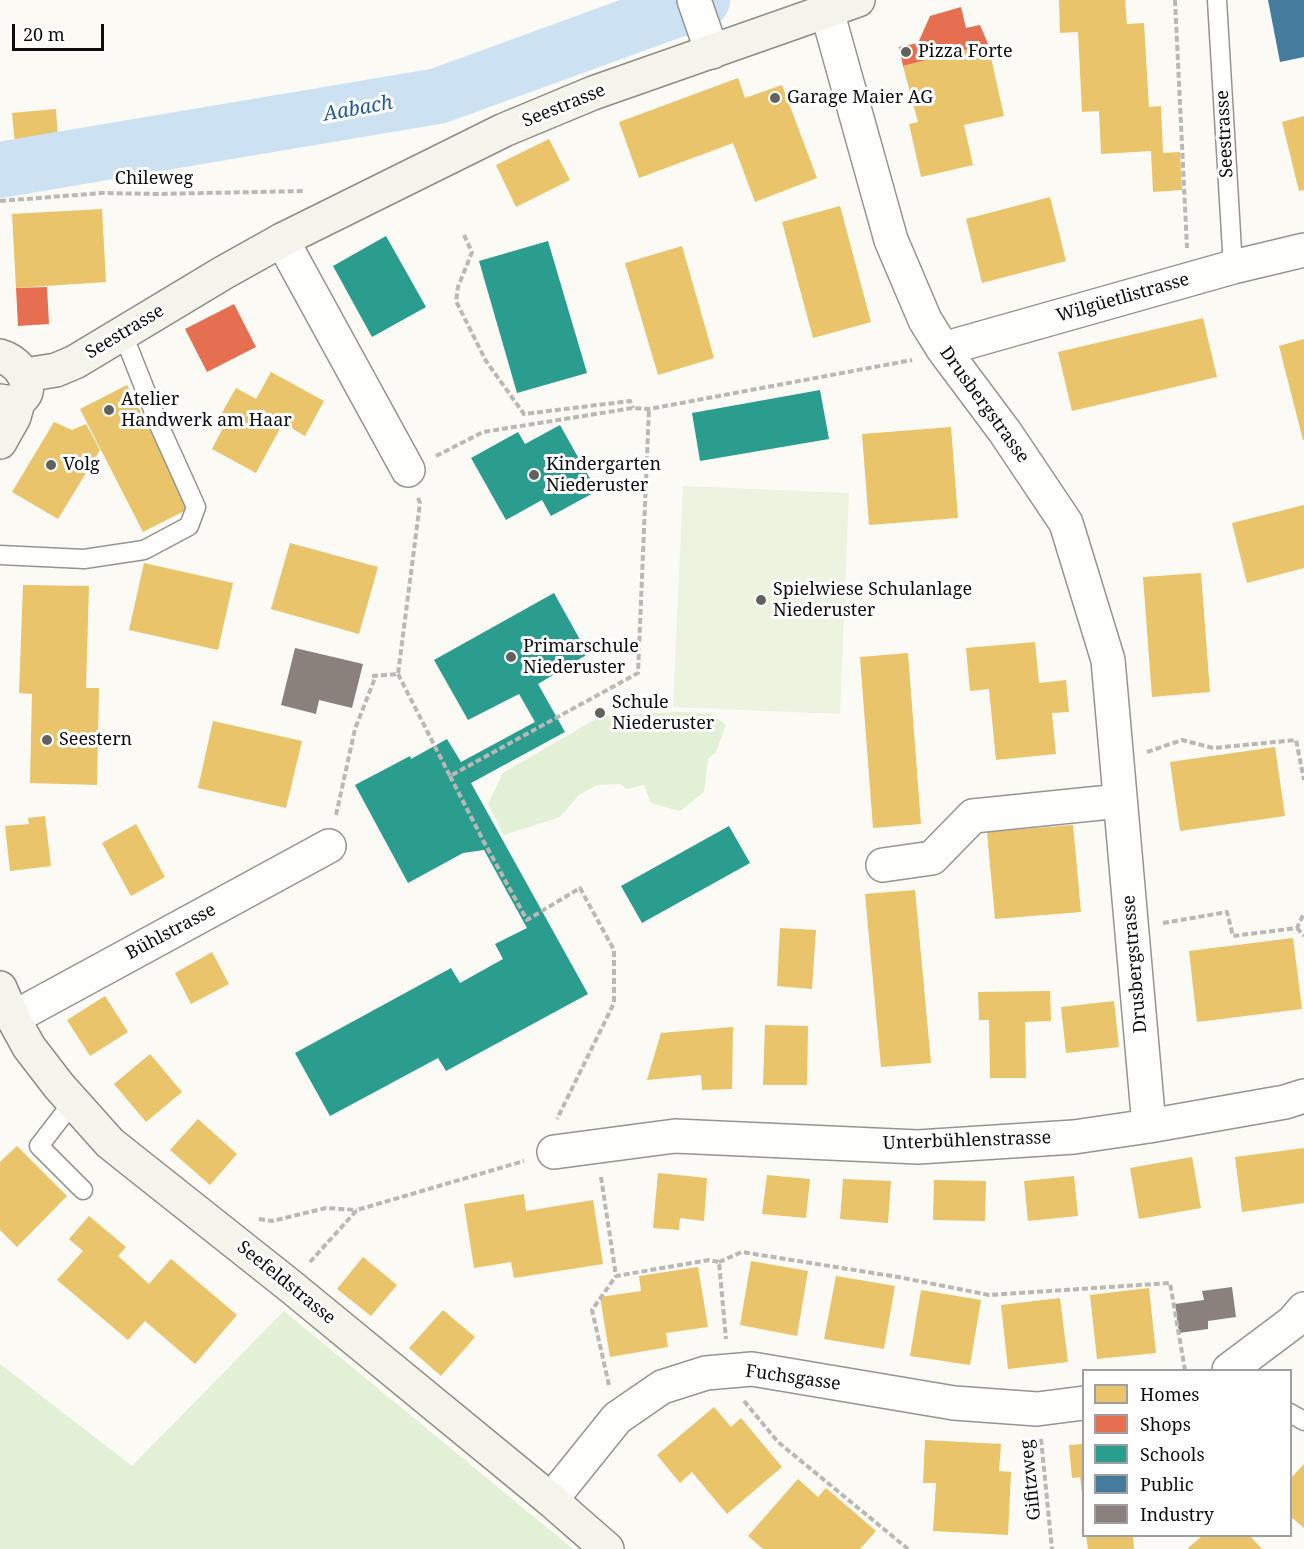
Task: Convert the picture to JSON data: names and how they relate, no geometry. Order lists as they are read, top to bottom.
{
  "streets": {
    "street": [
      "Seestrasse",
      "Wilgüetlistrasse",
      "Drusbergstrasse",
      "Bühlstrasse",
      "Unterbühlenstrasse",
      "Seefeldstrasse",
      "Fuchsgasse"
    ],
    "path": ["Chileweg", "Gifitzweg"]
  },
  "crossings": [
    ["Seestrasse", "Wilgüetlistrasse"],
    ["Seestrasse", "Drusbergstrasse"],
    ["Wilgüetlistrasse", "Drusbergstrasse"],
    ["Drusbergstrasse", "Unterbühlenstrasse"],
    ["Bühlstrasse", "Seefeldstrasse"],
    ["Seefeldstrasse", "Fuchsgasse"],
    ["Fuchsgasse", "Gifitzweg"]
  ],
  "water": ["Aabach"],
  "places": [
    "Pizza Forte",
    "Garage Maier AG",
    "Atelier Handwerk am Haar",
    "Volg",
    "Kindergarten Niederuster",
    "Spielwiese Schulanlage Niederuster",
    "Primarschule Niederuster",
    "Schule Niederuster",
    "Seestern"
  ],
  "legend": [
    "Homes",
    "Shops",
    "Schools",
    "Public",
    "Industry"
  ],
  "scale_bar": "20 m"
}
